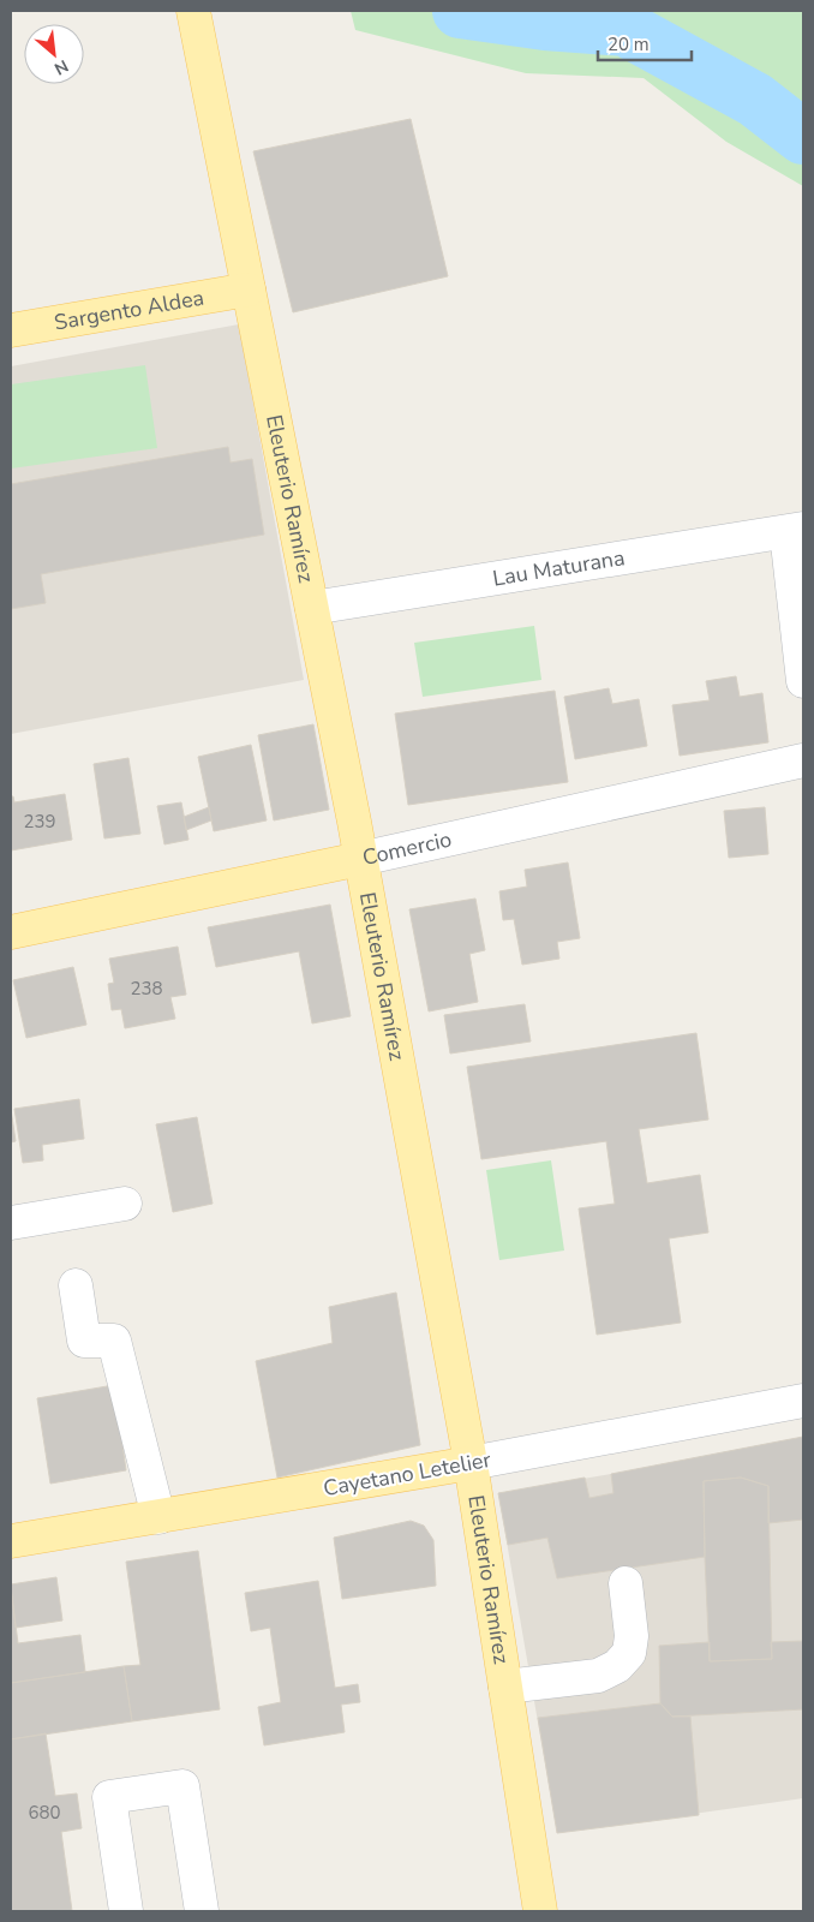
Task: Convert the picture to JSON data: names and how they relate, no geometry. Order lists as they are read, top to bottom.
{
  "streets": {
    "main road": [
      "Sargento Aldea",
      "Eleuterio Ramírez",
      "Comercio",
      "Cayetano Letelier"
    ],
    "street": ["Lau Maturana"]
  },
  "crossings": [
    ["Sargento Aldea", "Eleuterio Ramírez"],
    ["Eleuterio Ramírez", "Lau Maturana"],
    ["Eleuterio Ramírez", "Comercio"],
    ["Eleuterio Ramírez", "Cayetano Letelier"]
  ],
  "house_numbers": ["239", "238", "680"],
  "scale_bar": "20 m",
  "north": "bottom right"
}
